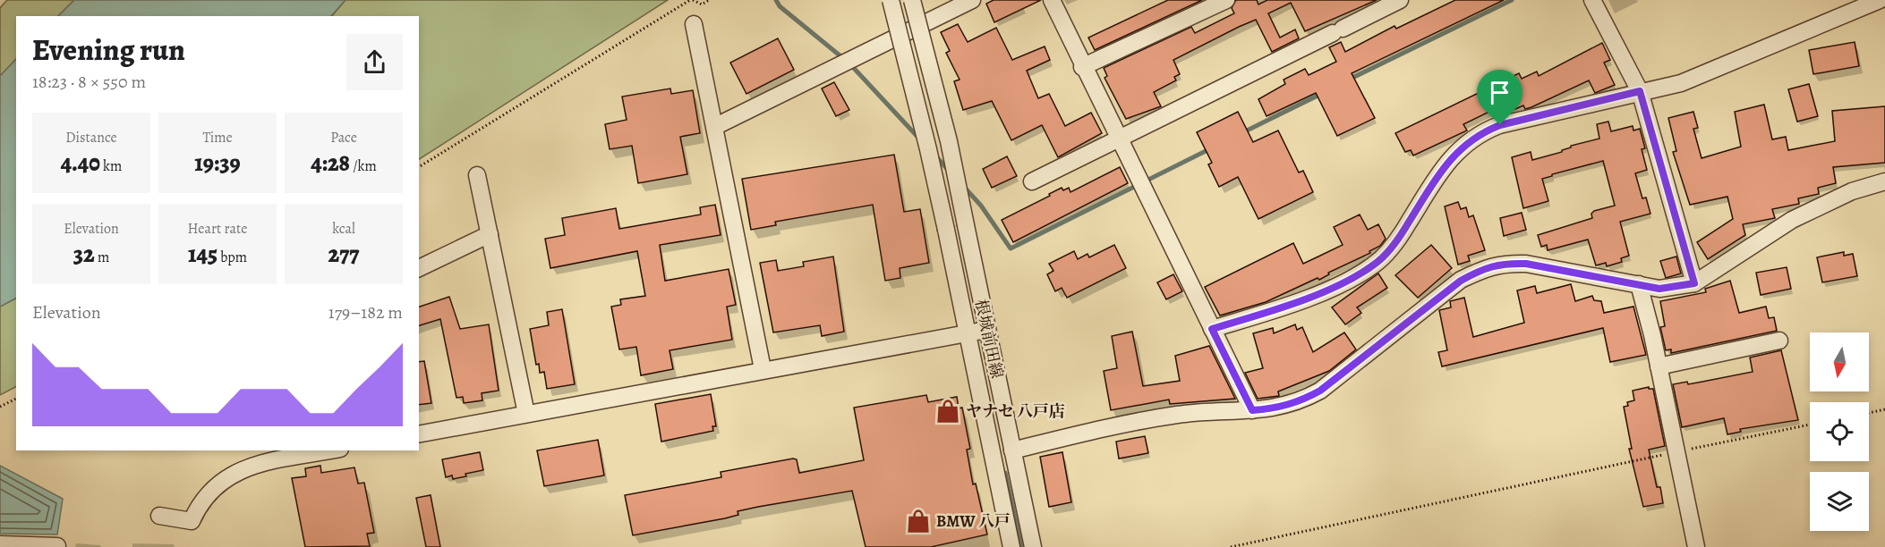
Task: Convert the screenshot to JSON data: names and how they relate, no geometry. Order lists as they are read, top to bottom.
{
  "streets": {
    "street": ["根城前田線"]
  },
  "places": {
    "shop": ["ヤナセ 八戸店", "BMW 八戸"]
  },
  "north": "bottom",
  "page": {
    "heading": ["Evening run", "18:23 · 8 × 550 m"],
    "stats": [
      ["Distance", "4.40 km"],
      ["Time", "19:39"],
      ["Pace", "4:28 /km"],
      ["Elevation", "32 m"],
      ["Heart rate", "145 bpm"],
      ["kcal", "277"]
    ],
    "chart": ["Elevation", "179–182 m"]
  }
}
